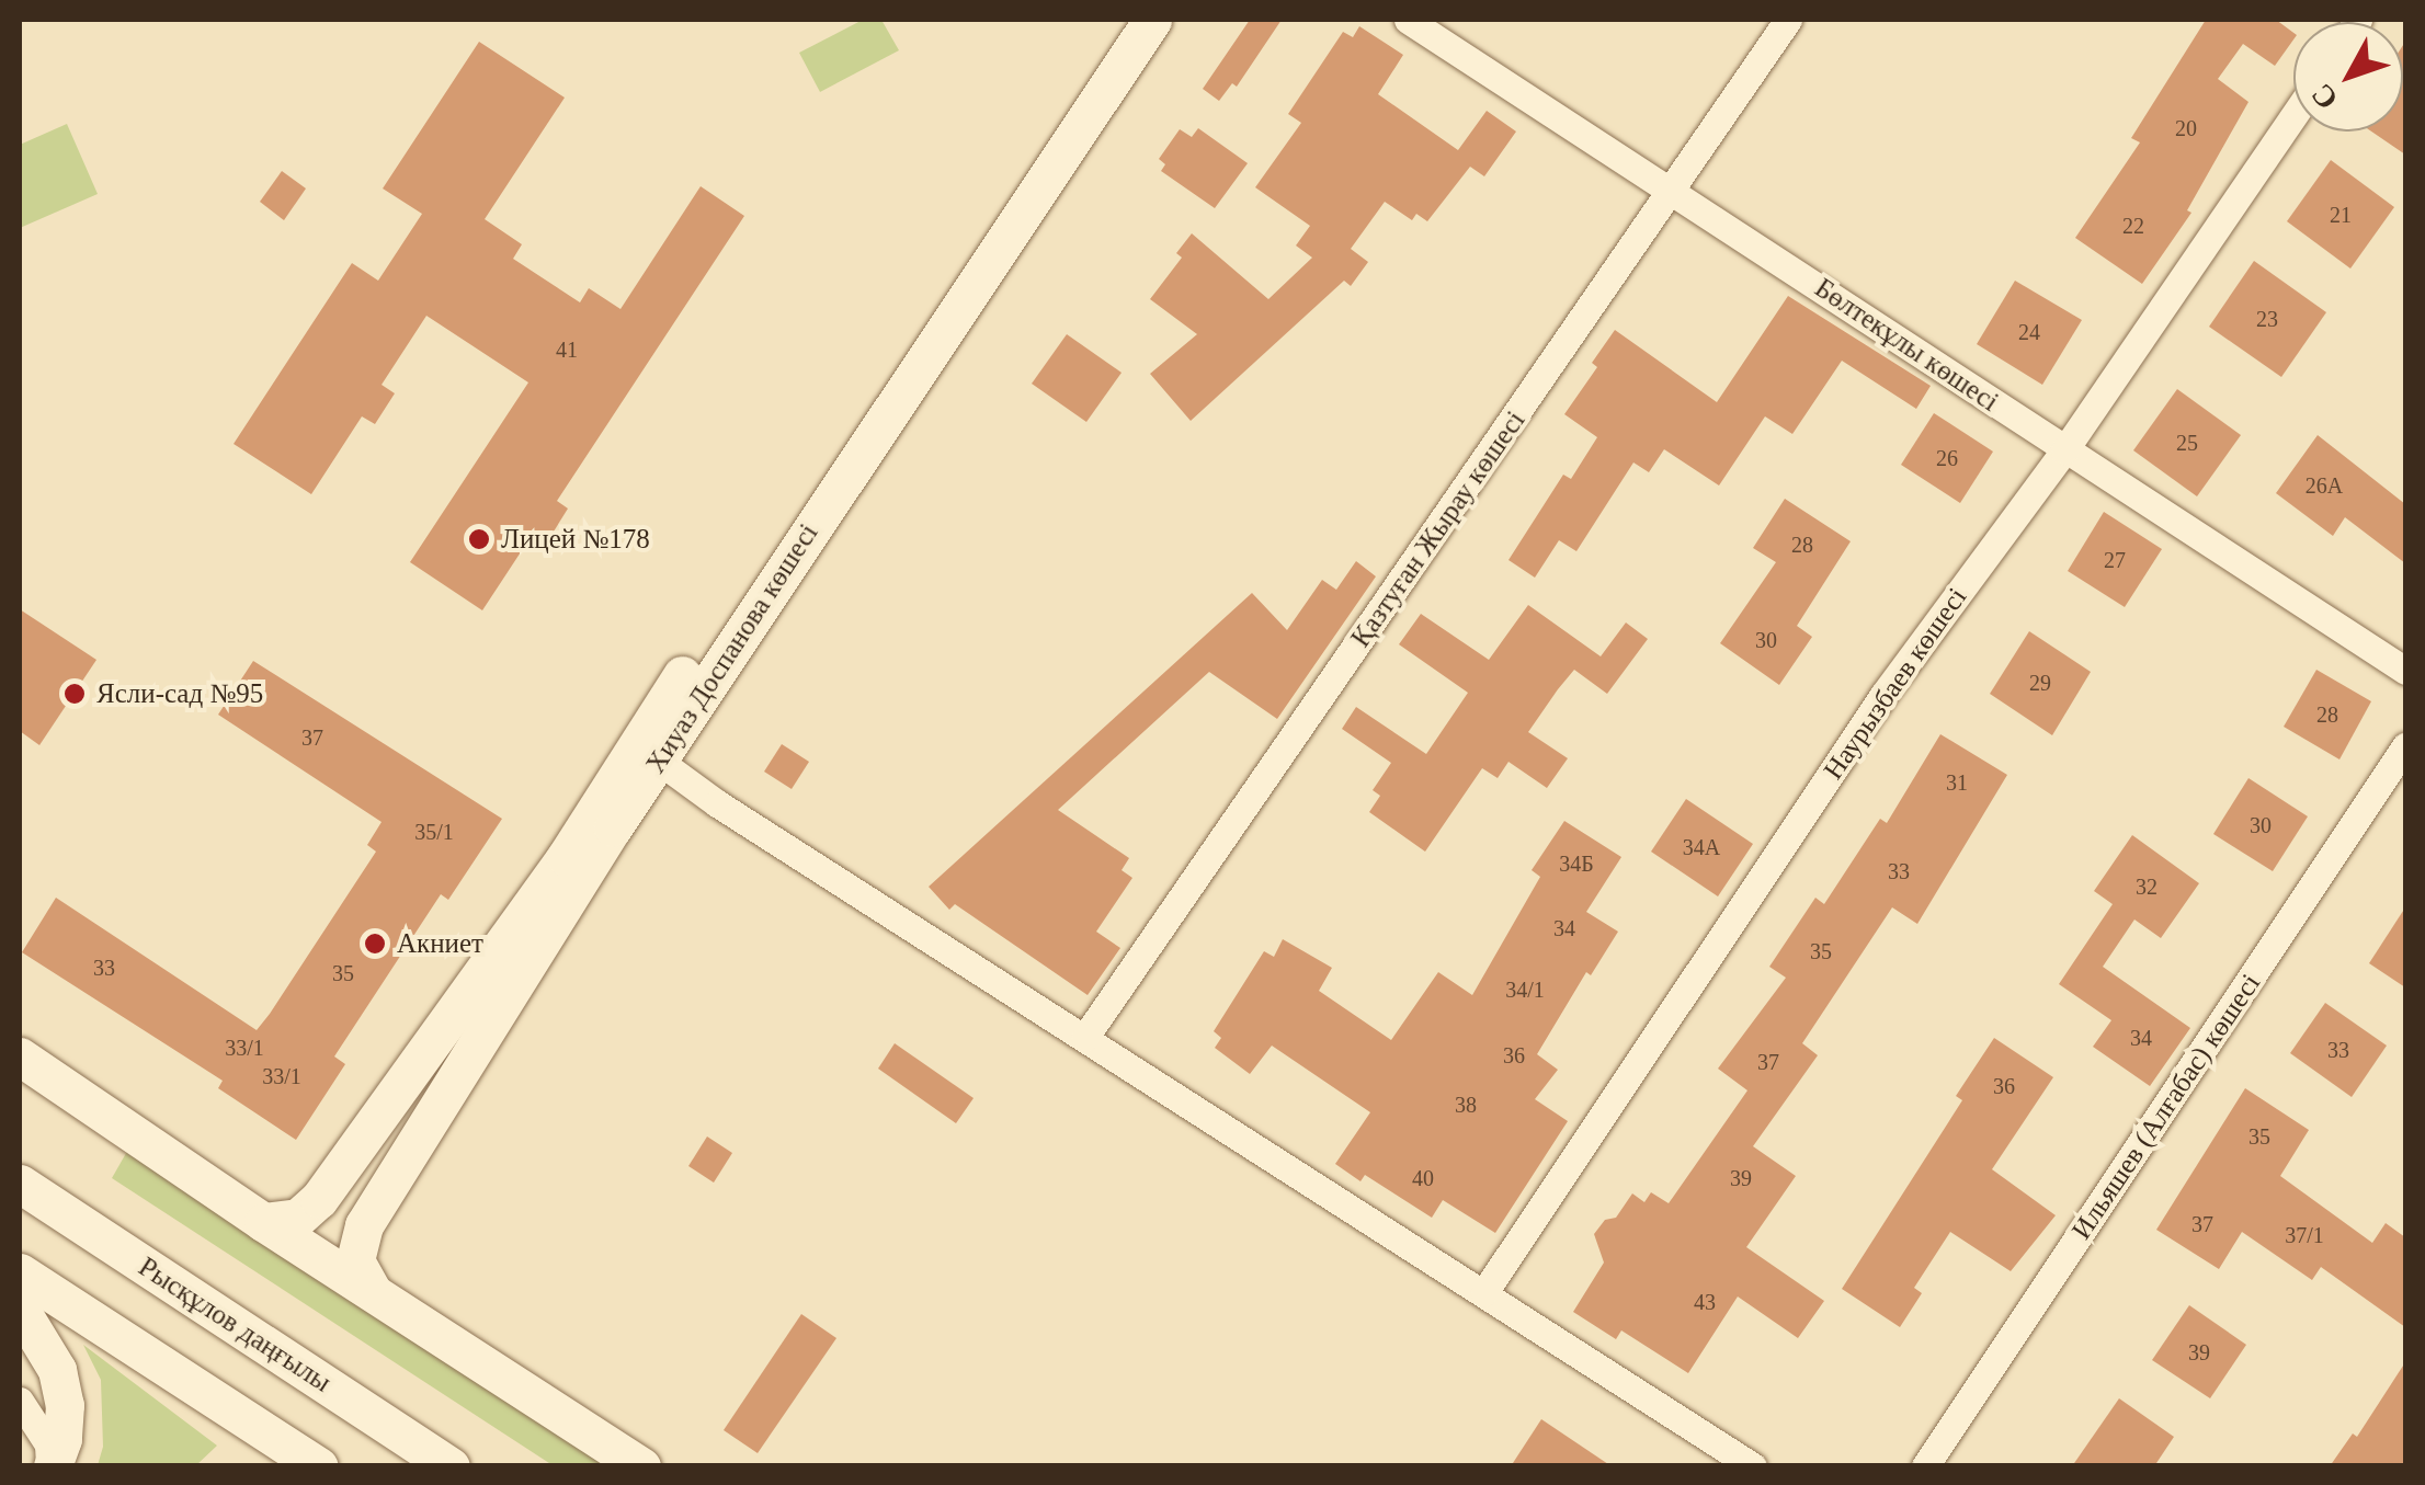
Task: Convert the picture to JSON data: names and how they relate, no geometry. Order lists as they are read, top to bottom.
{
  "streets": {
    "street": [
      "Бөлтекұлы көшесі",
      "Қазтуған Жырау көшесі",
      "Хиуаз Доспанова көшесі",
      "Наурызбаев көшесі",
      "Ильяшев (Алғабас) көшесі",
      "Рысқұлов даңғылы"
    ]
  },
  "crossings": [
    ["Бөлтекұлы көшесі", "Қазтуған Жырау көшесі"],
    ["Бөлтекұлы көшесі", "Наурызбаев көшесі"]
  ],
  "places": ["Лицей №178", "Ясли-сад №95", "Акниет"],
  "house_numbers": [
    "20",
    "21",
    "22",
    "23",
    "24",
    "41",
    "25",
    "26",
    "26А",
    "28",
    "27",
    "30",
    "29",
    "28",
    "37",
    "31",
    "30",
    "35/1",
    "34А",
    "34Б",
    "33",
    "32",
    "34",
    "35",
    "33",
    "35",
    "34/1",
    "34",
    "33/1",
    "33",
    "36",
    "37",
    "33/1",
    "36",
    "38",
    "35",
    "40",
    "39",
    "37",
    "37/1",
    "43",
    "39"
  ],
  "north": "bottom left"
}
